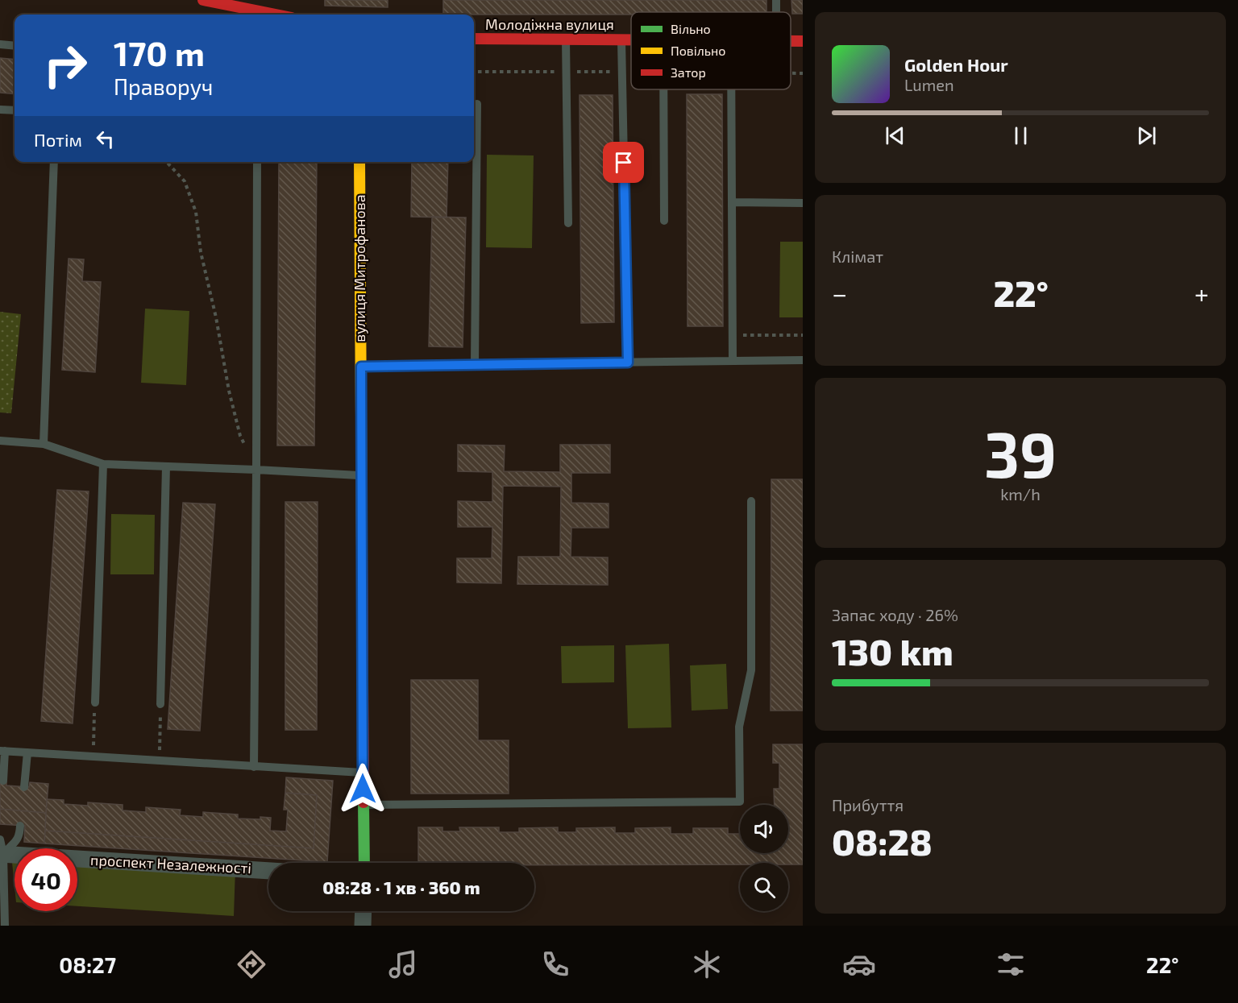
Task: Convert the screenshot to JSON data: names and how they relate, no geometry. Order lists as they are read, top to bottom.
{
  "streets": {
    "street": ["Молодіжна вулиця", "вулиця Митрофанова", "проспект Незалежності"]
  },
  "legend": ["Вільно", "Повільно", "Затор"],
  "page": {
    "turn": ["170 m", "Праворуч"],
    "song": ["Golden Hour", "Lumen"],
    "then": "Потім",
    "tile": [
      "Клімат",
      ["39", "km/h"],
      ["Запас ходу · 26%", "130 km"],
      ["Прибуття", "08:28"]
    ],
    "heat": ["−", "22°", "+"],
    "limit": "40",
    "trip": "08:28 · 1 хв · 360 m",
    "tabs": ["08:27", "22°"]
  }
}
